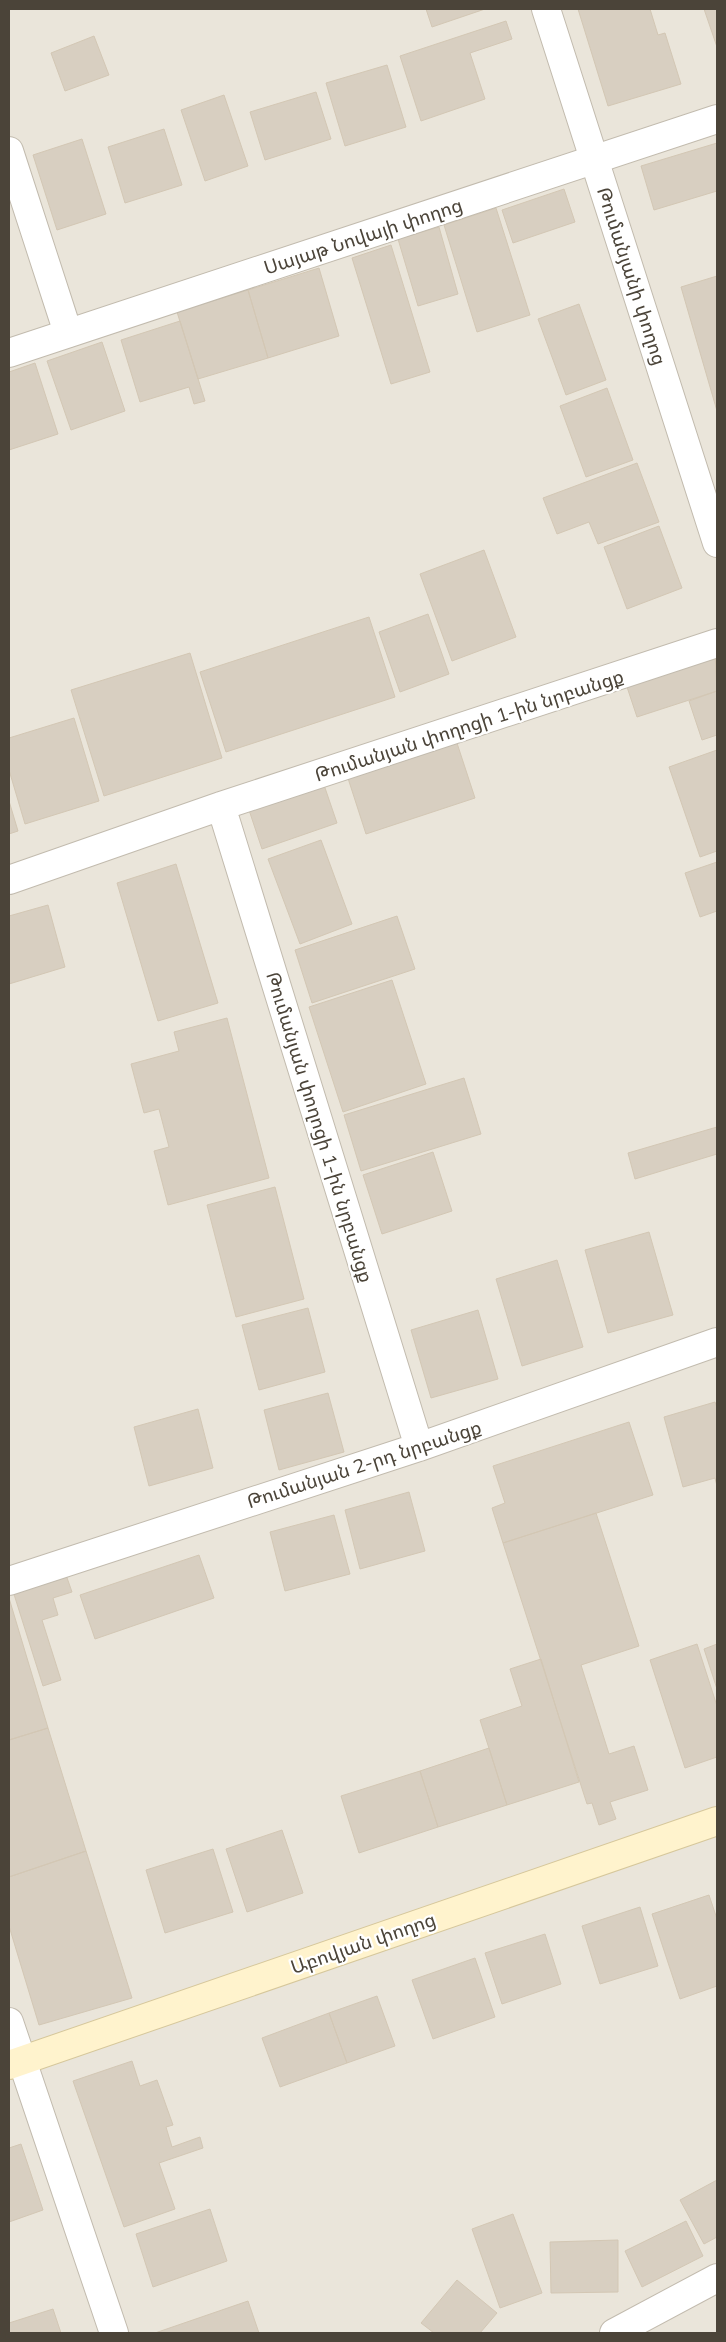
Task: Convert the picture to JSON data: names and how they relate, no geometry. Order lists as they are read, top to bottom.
{
  "streets": {
    "main road": ["Աբովյան փողոց"],
    "street": [
      "Սայաթ Նովայի փողոց",
      "Թումանյանի փողոց",
      "Թումանյան փողոցի 1-ին նրբանցք",
      "Թումանյան 2-րդ նրբանցք"
    ]
  },
  "crossings": [
    ["Սայաթ Նովայի փողոց", "Թումանյանի փողոց"],
    ["Թումանյան փողոցի 1-ին նրբանցք", "Թումանյան 2-րդ նրբանցք"]
  ]
}
